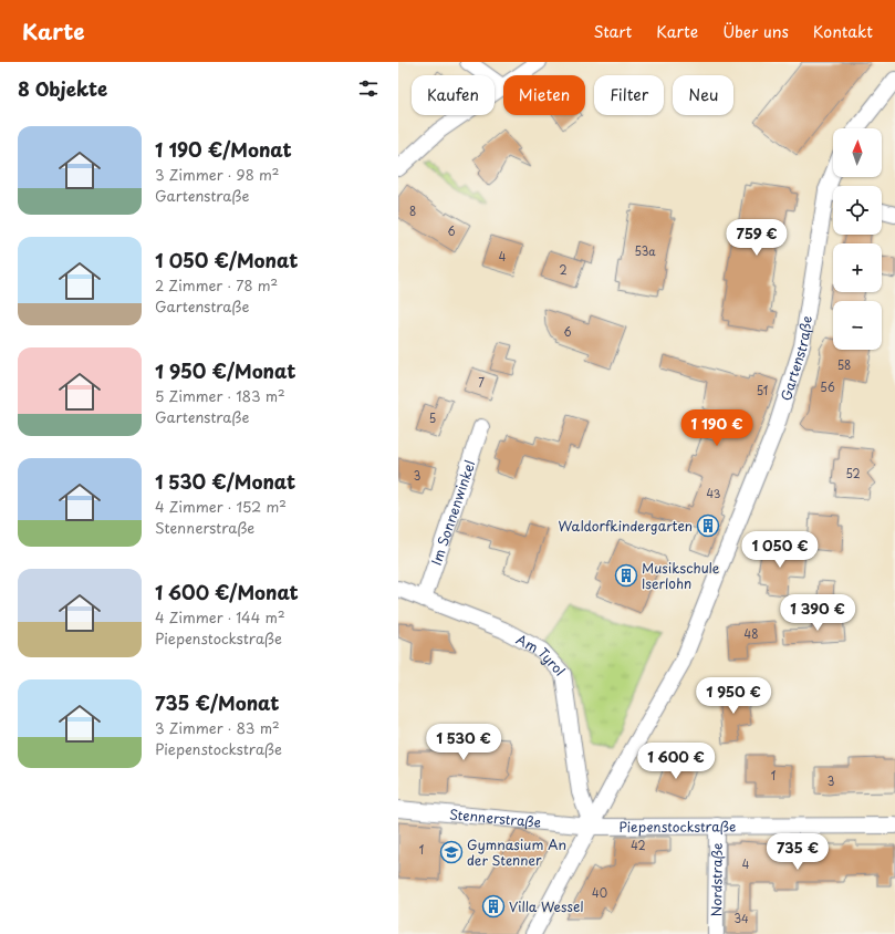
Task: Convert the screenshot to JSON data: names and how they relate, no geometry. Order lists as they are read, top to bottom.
{
  "streets": {
    "street": [
      "Gartenstraße",
      "Im Sonnenwinkel",
      "Am Tyrol",
      "Stennerstraße",
      "Piepenstockstraße",
      "Nordstraße"
    ]
  },
  "crossings": [
    ["Gartenstraße", "Am Tyrol"],
    ["Gartenstraße", "Stennerstraße"],
    ["Gartenstraße", "Piepenstockstraße"],
    ["Im Sonnenwinkel", "Am Tyrol"],
    ["Am Tyrol", "Stennerstraße"],
    ["Am Tyrol", "Piepenstockstraße"],
    ["Stennerstraße", "Piepenstockstraße"],
    ["Piepenstockstraße", "Nordstraße"]
  ],
  "places": {
    "building": ["Waldorfkindergarten", "Musikschule Iserlohn", "Villa Wessel"],
    "school or university": ["Gymnasium An der Stenner"]
  },
  "house_numbers": [
    "8",
    "6",
    "53a",
    "4",
    "2",
    "6",
    "58",
    "7",
    "56",
    "51",
    "5",
    "52",
    "3",
    "43",
    "48",
    "1",
    "3",
    "42",
    "1",
    "4",
    "40",
    "34"
  ],
  "north": "top",
  "page": {
    "header": "Karte",
    "nav": [
      "Start",
      "Karte",
      "Über uns",
      "Kontakt"
    ],
    "heading": "8 Objekte",
    "chip": [
      "Kaufen",
      "Mieten",
      "Filter",
      "Neu"
    ],
    "list": [
      {
        "name": "1 190 €/Monat",
        "note": "3 Zimmer · 98 m² · Gartenstraße"
      },
      {
        "name": "1 050 €/Monat",
        "note": "2 Zimmer · 78 m² · Gartenstraße"
      },
      {
        "name": "1 950 €/Monat",
        "note": "5 Zimmer · 183 m² · Gartenstraße"
      },
      {
        "name": "1 530 €/Monat",
        "note": "4 Zimmer · 152 m² · Stennerstraße"
      },
      {
        "name": "1 600 €/Monat",
        "note": "4 Zimmer · 144 m² · Piepenstockstraße"
      },
      {
        "name": "735 €/Monat",
        "note": "3 Zimmer · 83 m² · Piepenstockstraße"
      }
    ],
    "map_buttons": ["+", "−"],
    "price": [
      "759 €",
      "1 190 €",
      "1 050 €",
      "1 390 €",
      "1 950 €",
      "1 530 €",
      "1 600 €",
      "735 €"
    ]
  }
}
